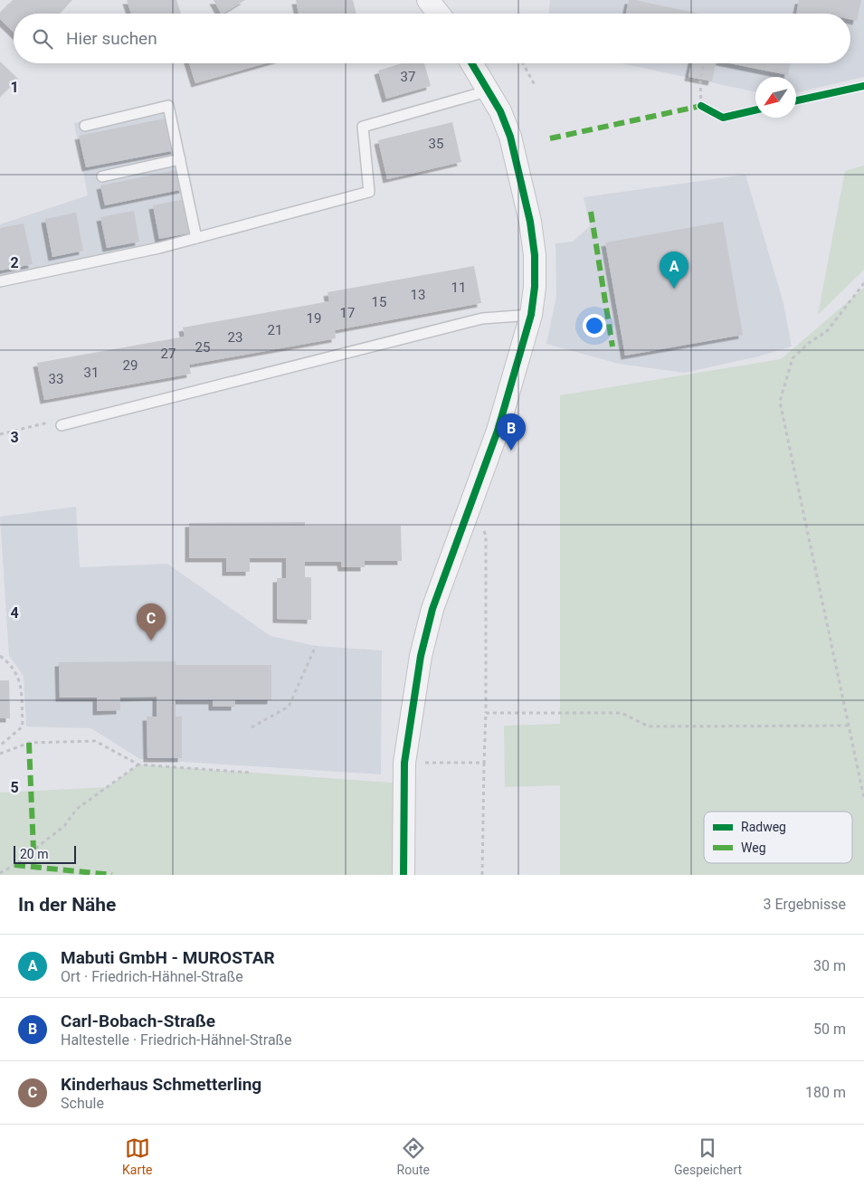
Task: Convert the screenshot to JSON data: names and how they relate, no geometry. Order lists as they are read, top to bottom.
{
  "house_numbers": [
    "37",
    "35",
    "11",
    "13",
    "15",
    "17",
    "19",
    "21",
    "23",
    "25",
    "27",
    "29",
    "31",
    "33"
  ],
  "legend": ["Radweg", "Weg"],
  "scale_bar": "20 m",
  "north": "bottom left",
  "page": {
    "search": "Hier suchen",
    "pins": ["A", "B", "C"],
    "scale": "20 m",
    "heading": ["In der Nähe", "3 Ergebnisse"],
    "list": [
      {
        "mark": "A",
        "name": "Mabuti GmbH - MUROSTAR",
        "note": "Ort · Friedrich-Hähnel-Straße",
        "value": "30 m"
      },
      {
        "mark": "B",
        "name": "Carl-Bobach-Straße",
        "note": "Haltestelle · Friedrich-Hähnel-Straße",
        "value": "50 m"
      },
      {
        "mark": "C",
        "name": "Kinderhaus Schmetterling",
        "note": "Schule",
        "value": "180 m"
      }
    ],
    "nav": ["Karte", "Route", "Gespeichert"]
  },
  "grid": {
    "rows": [
      "1",
      "2",
      "3",
      "4",
      "5"
    ]
  }
}
